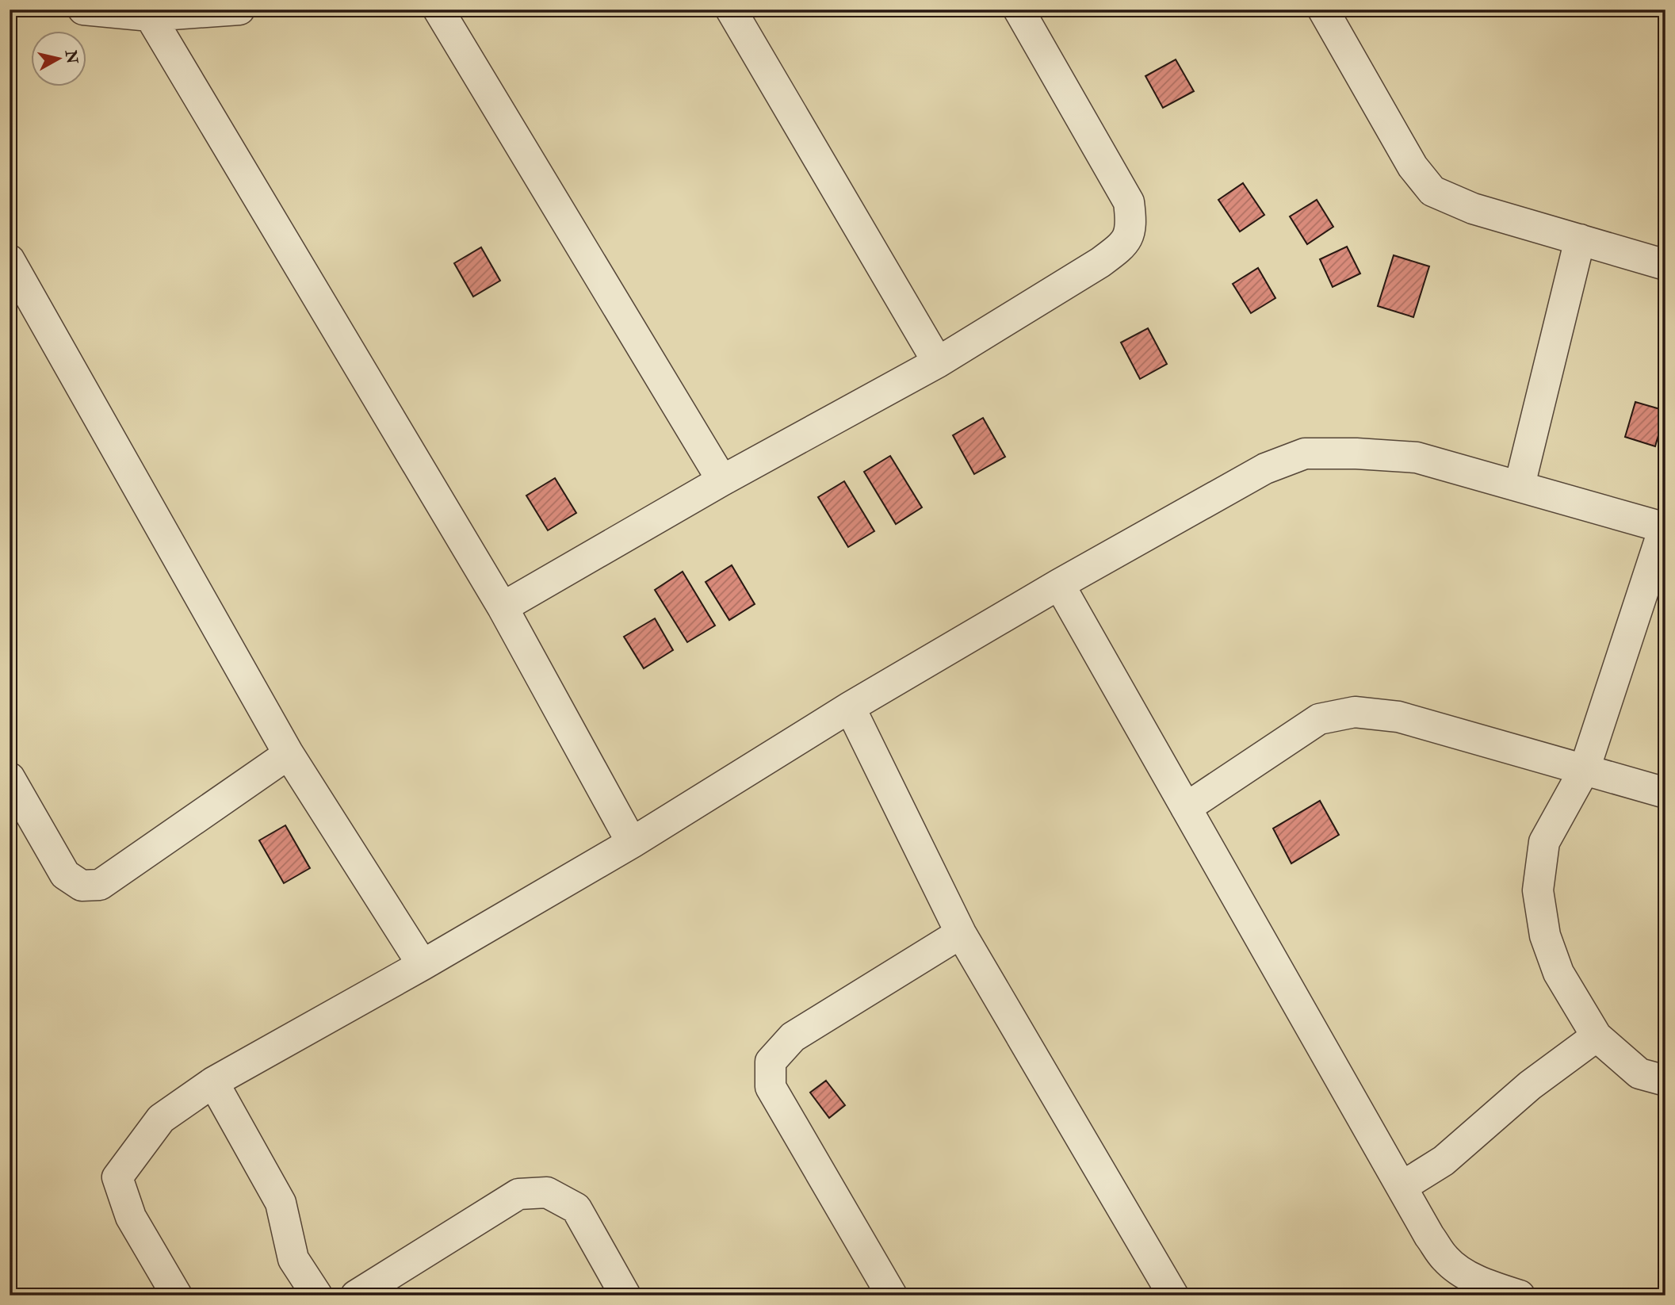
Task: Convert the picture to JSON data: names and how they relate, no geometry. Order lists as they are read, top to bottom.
{
  "north": "right"
}
